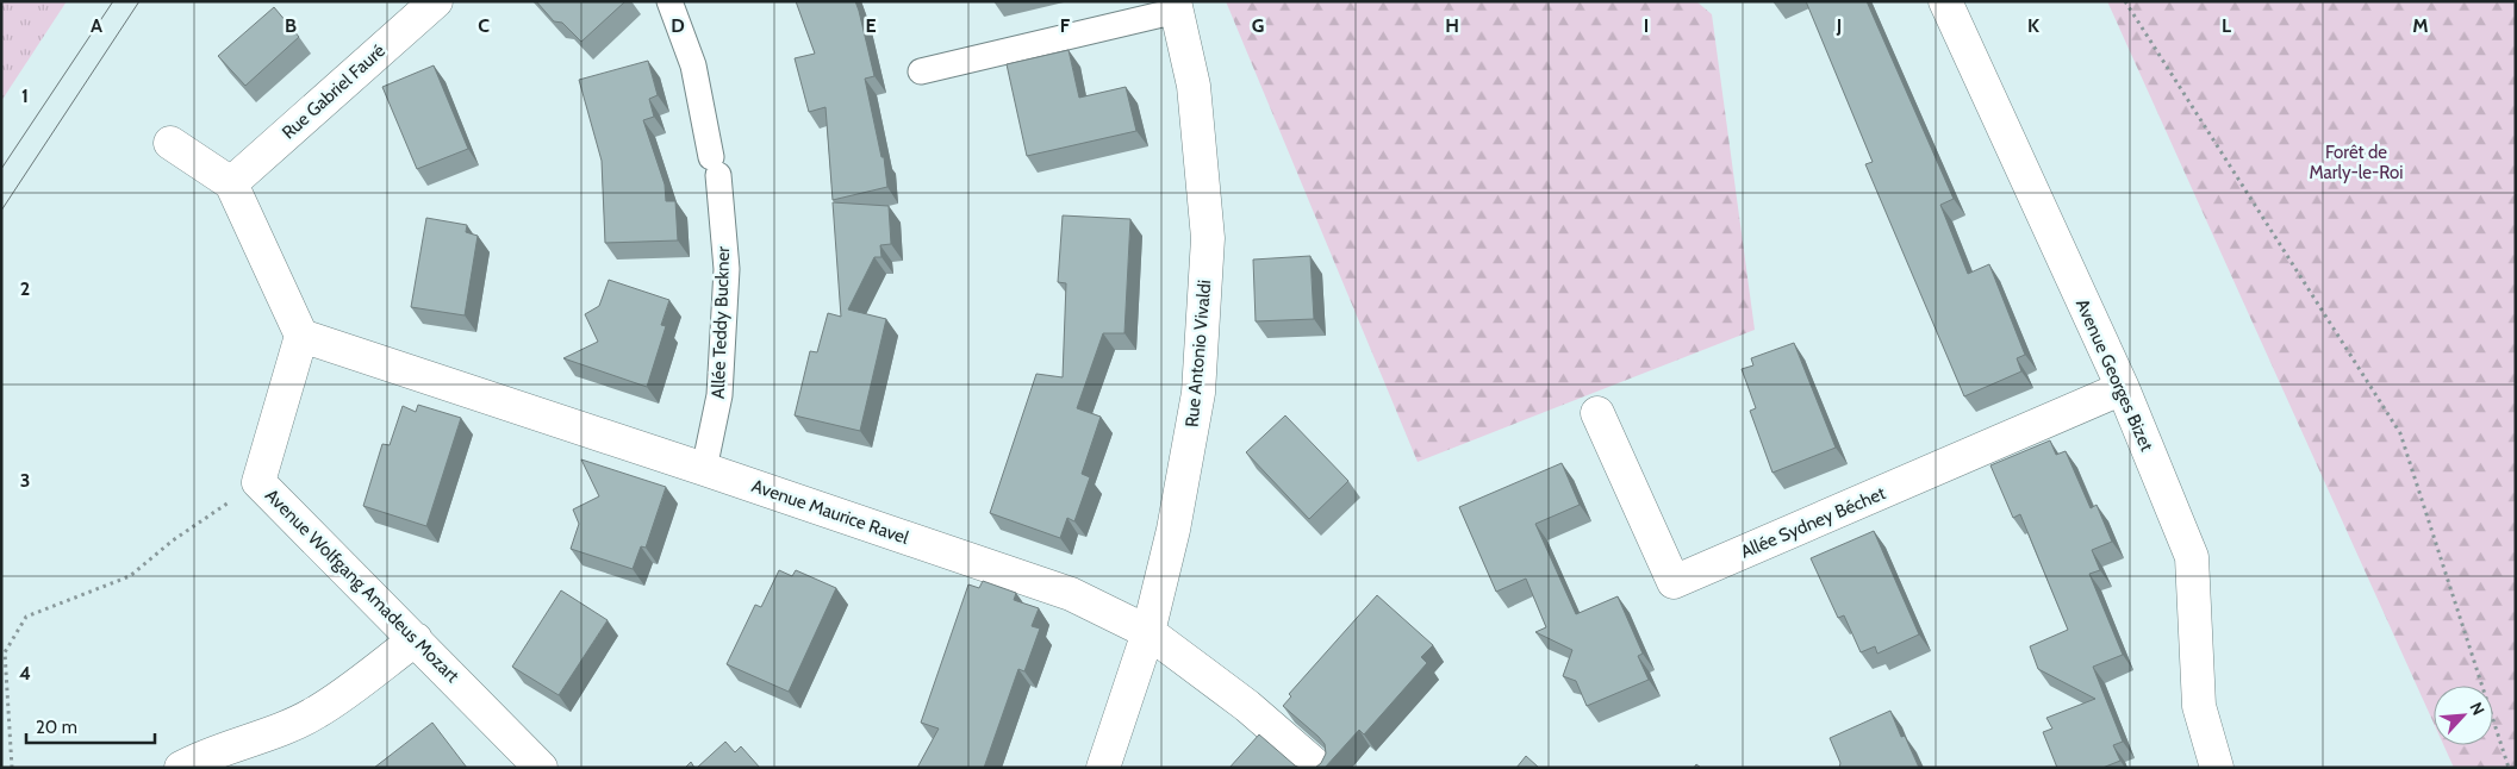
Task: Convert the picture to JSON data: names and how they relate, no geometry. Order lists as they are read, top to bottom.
{
  "streets": {
    "street": [
      "Rue Gabriel Fauré",
      "Rue Antonio Vivaldi",
      "Avenue Georges Bizet",
      "Avenue Maurice Ravel",
      "Allée Sydney Béchet",
      "Avenue Wolfgang Amadeus Mozart"
    ],
    "lane": ["Allée Teddy Buckner"]
  },
  "crossings": [
    ["Allée Teddy Buckner", "Avenue Maurice Ravel"],
    ["Rue Antonio Vivaldi", "Avenue Maurice Ravel"],
    ["Avenue Georges Bizet", "Allée Sydney Béchet"],
    ["Avenue Maurice Ravel", "Avenue Wolfgang Amadeus Mozart"]
  ],
  "parks": ["Forêt de Marly-le-Roi"],
  "scale_bar": "20 m",
  "north": "top right",
  "grid": {
    "columns": [
      "A",
      "B",
      "C",
      "D",
      "E",
      "F",
      "G",
      "H",
      "I",
      "J",
      "K",
      "L",
      "M"
    ],
    "rows": [
      "1",
      "2",
      "3",
      "4"
    ]
  }
}
